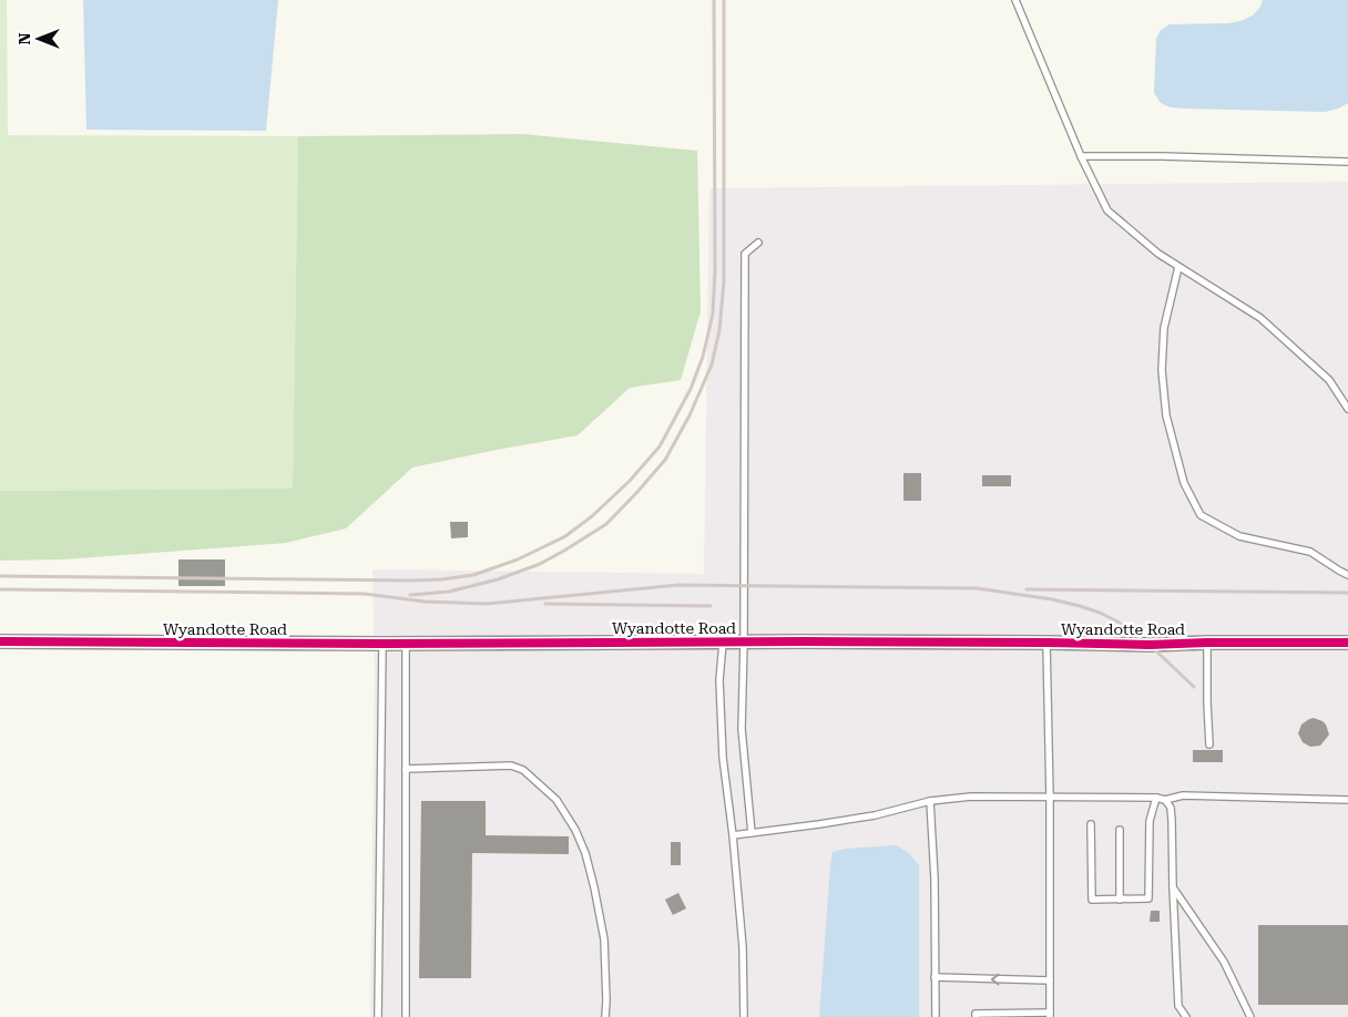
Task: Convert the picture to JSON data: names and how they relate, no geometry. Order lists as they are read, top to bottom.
{
  "streets": {
    "street": ["Wyandotte Road"]
  },
  "north": "left"
}
